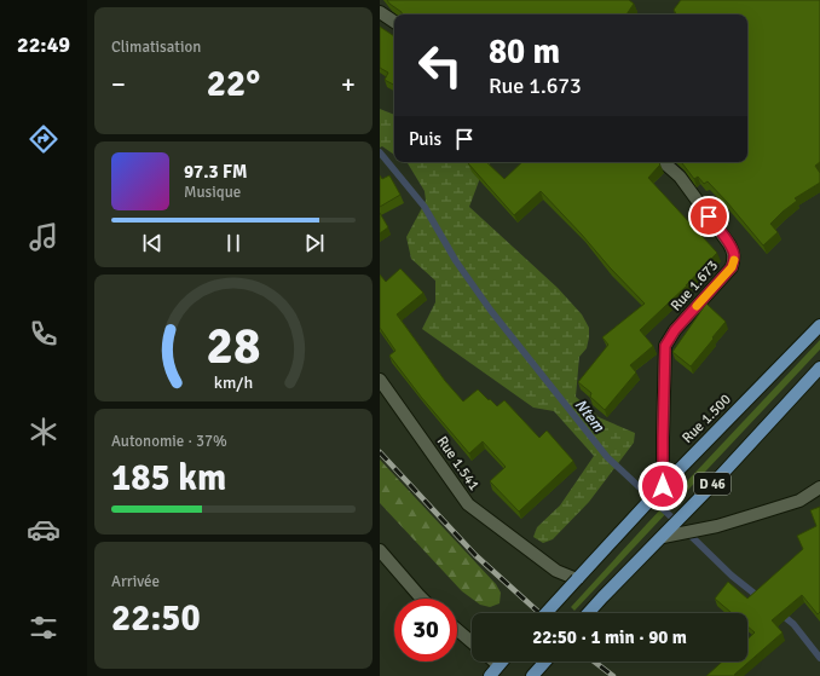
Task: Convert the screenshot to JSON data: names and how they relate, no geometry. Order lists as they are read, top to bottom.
{
  "streets": {
    "main road": ["Rue 1.500", "D 46"],
    "street": ["Rue 1.673", "Rue 1.541"]
  },
  "crossings": [
    ["Rue 1.673", "Rue 1.500"],
    ["Rue 1.500", "Rue 1.541"]
  ],
  "water": ["Ntem"],
  "page": {
    "tabs": "22:49",
    "tile": [
      "Climatisation",
      ["Autonomie · 37%", "185 km"],
      ["Arrivée", "22:50"]
    ],
    "turn": ["80 m", "Rue 1.673"],
    "heat": ["−", "22°", "+"],
    "then": "Puis",
    "song": ["97.3 FM", "Musique"],
    "limit": "30",
    "trip": "22:50 · 1 min · 90 m",
    "gauge": ["28", "km/h"]
  }
}
